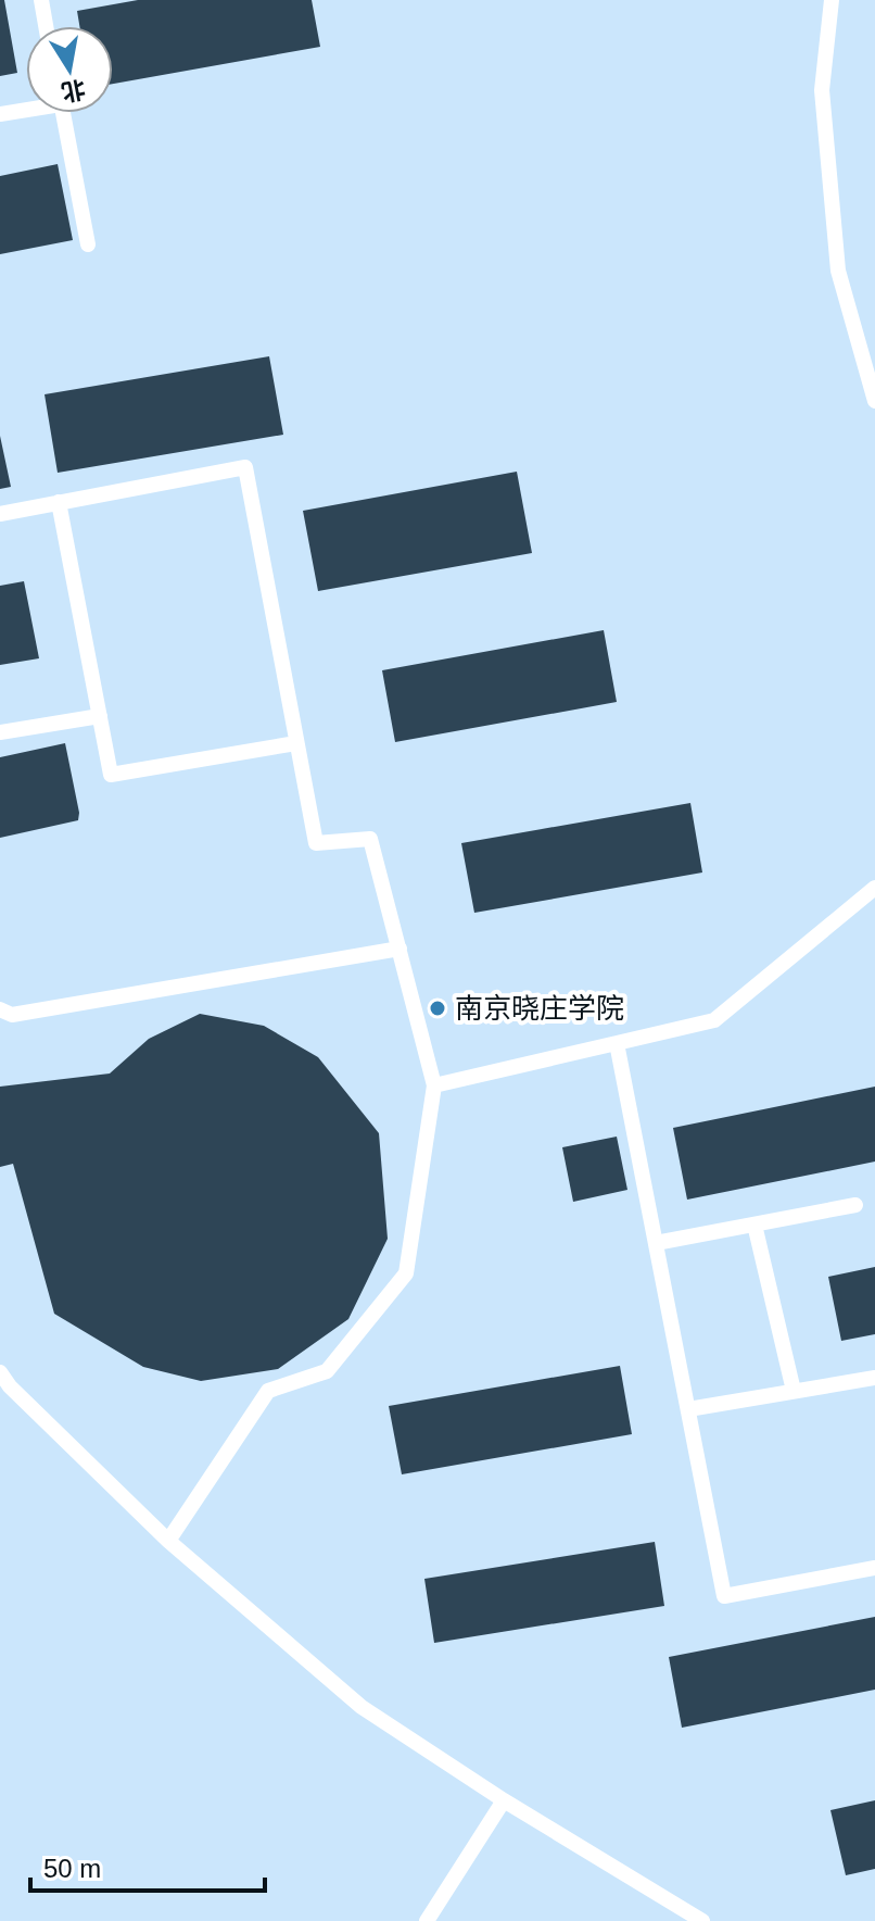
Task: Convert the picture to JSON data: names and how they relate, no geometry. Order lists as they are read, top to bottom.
{
  "places": ["南京晓庄学院"],
  "scale_bar": "50 m",
  "north": "bottom"
}
